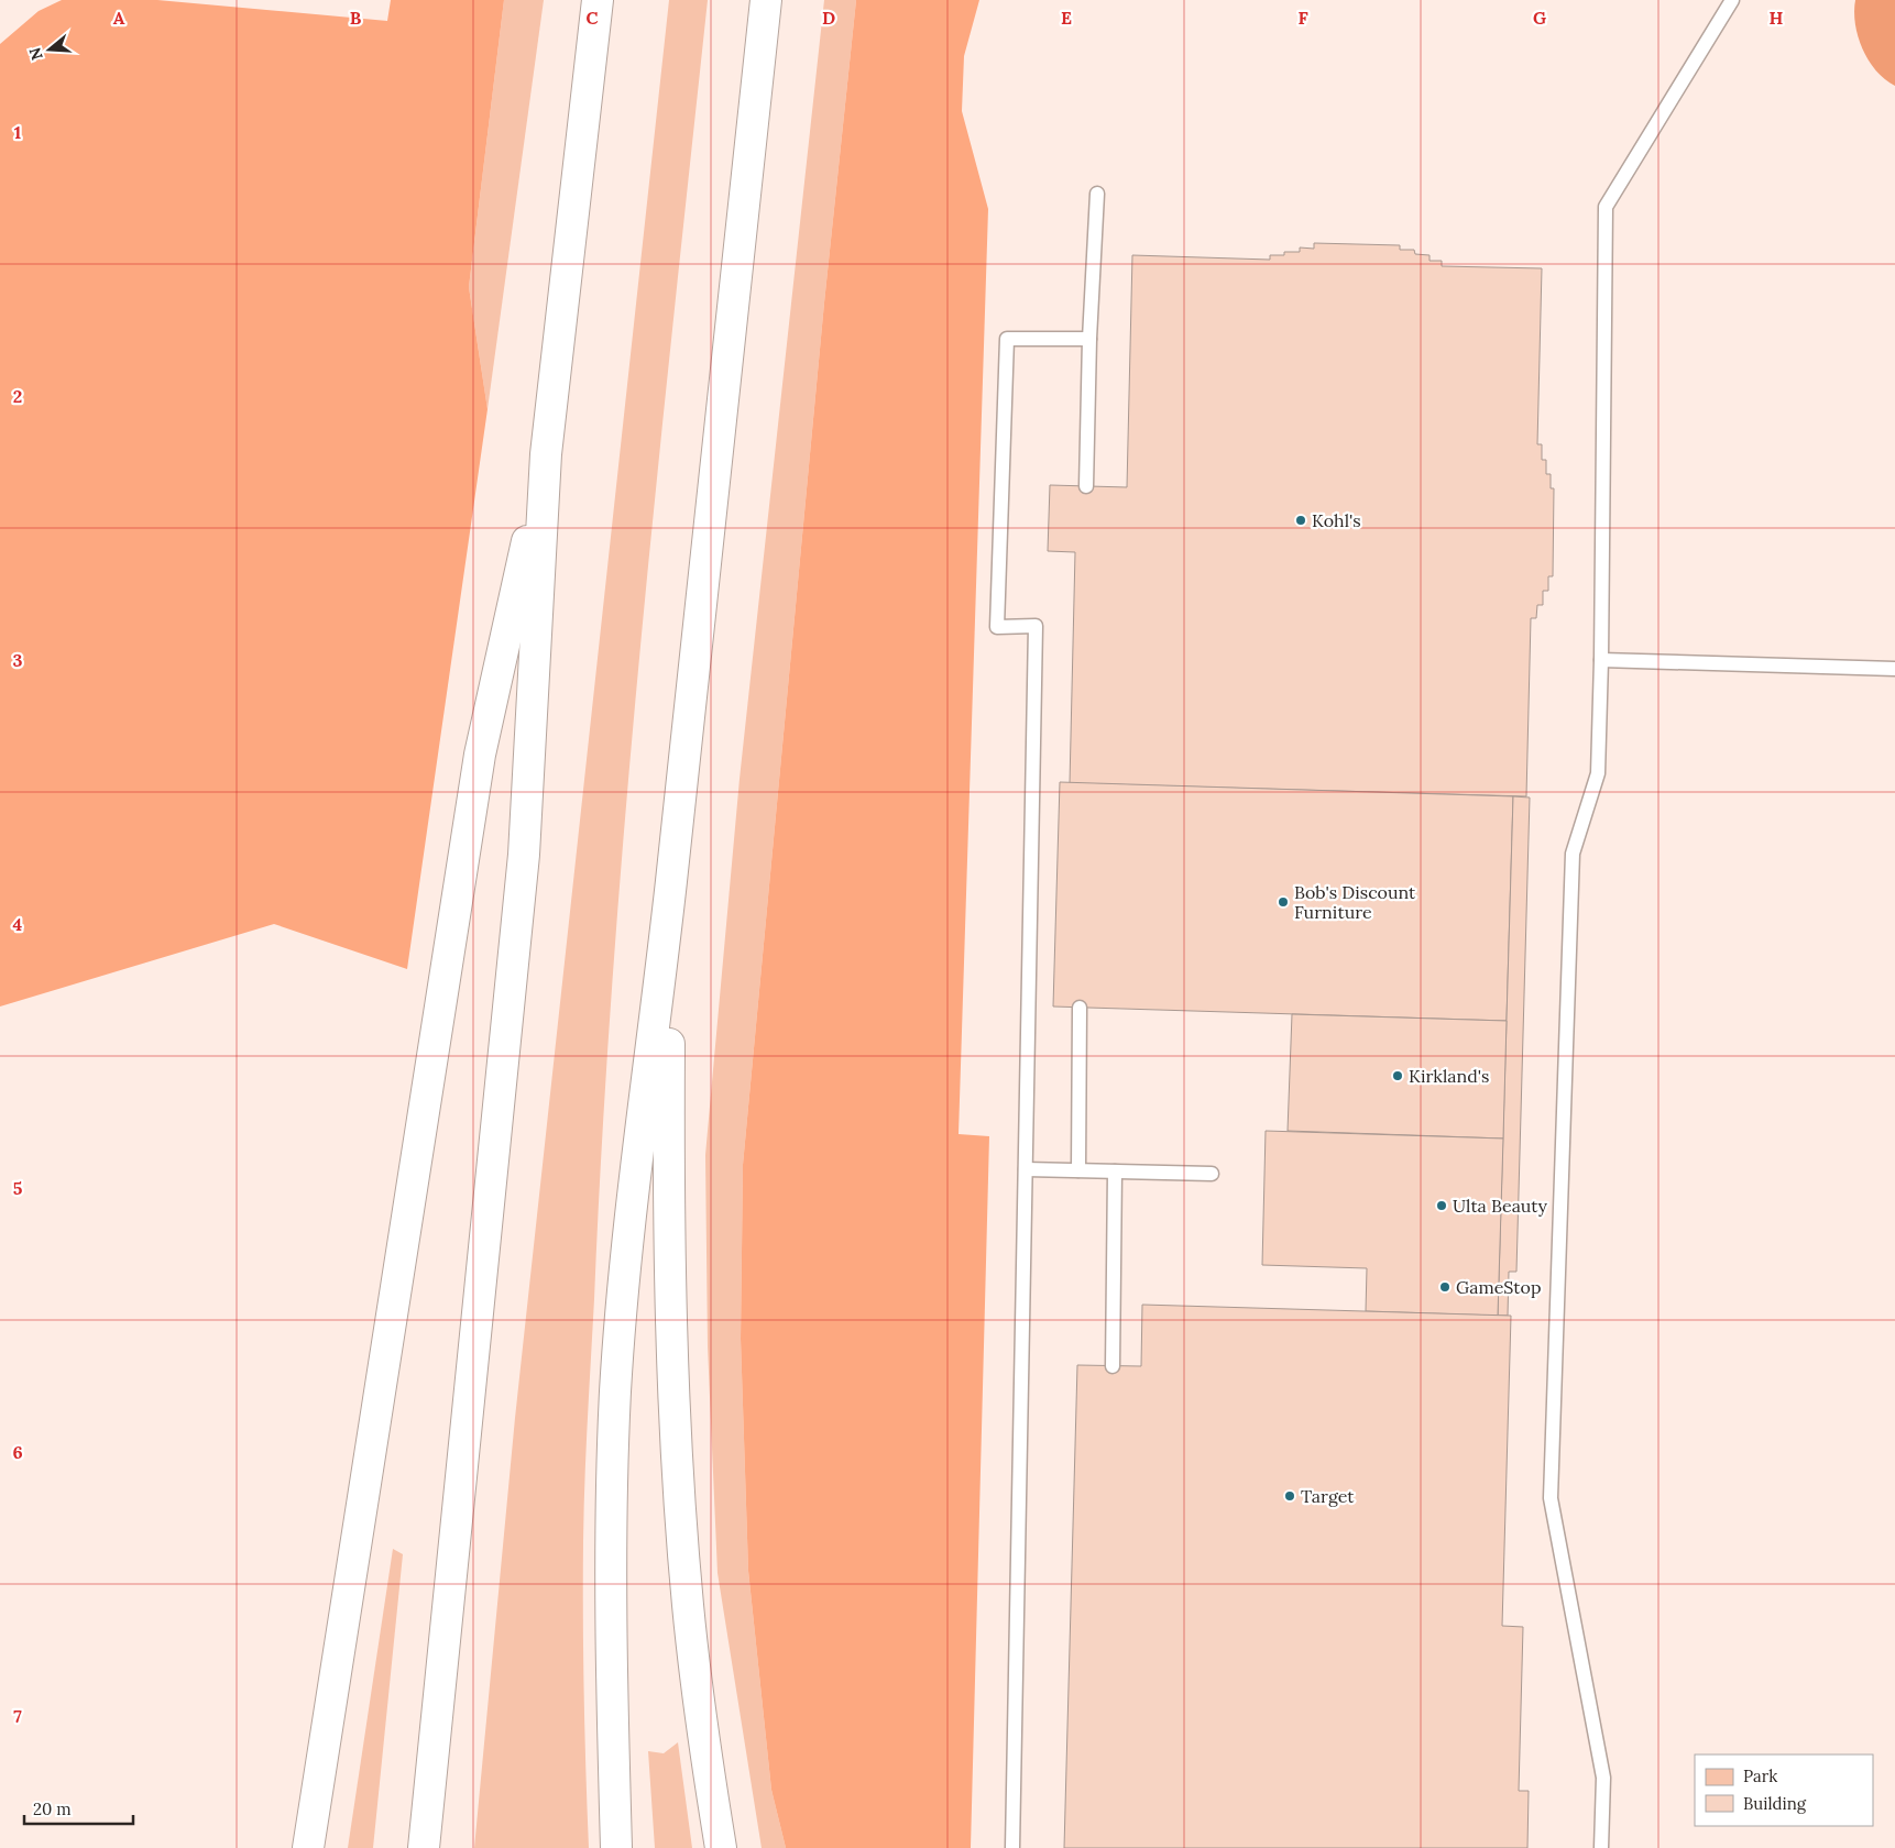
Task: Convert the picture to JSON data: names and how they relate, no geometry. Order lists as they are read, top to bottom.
{
  "places": [
    "Kohl's",
    "Bob's Discount Furniture",
    "Kirkland's",
    "Ulta Beauty",
    "GameStop",
    "Target"
  ],
  "legend": ["Park", "Building"],
  "scale_bar": "20 m",
  "north": "left",
  "grid": {
    "columns": [
      "A",
      "B",
      "C",
      "D",
      "E",
      "F",
      "G",
      "H"
    ],
    "rows": [
      "1",
      "2",
      "3",
      "4",
      "5",
      "6",
      "7"
    ]
  }
}
